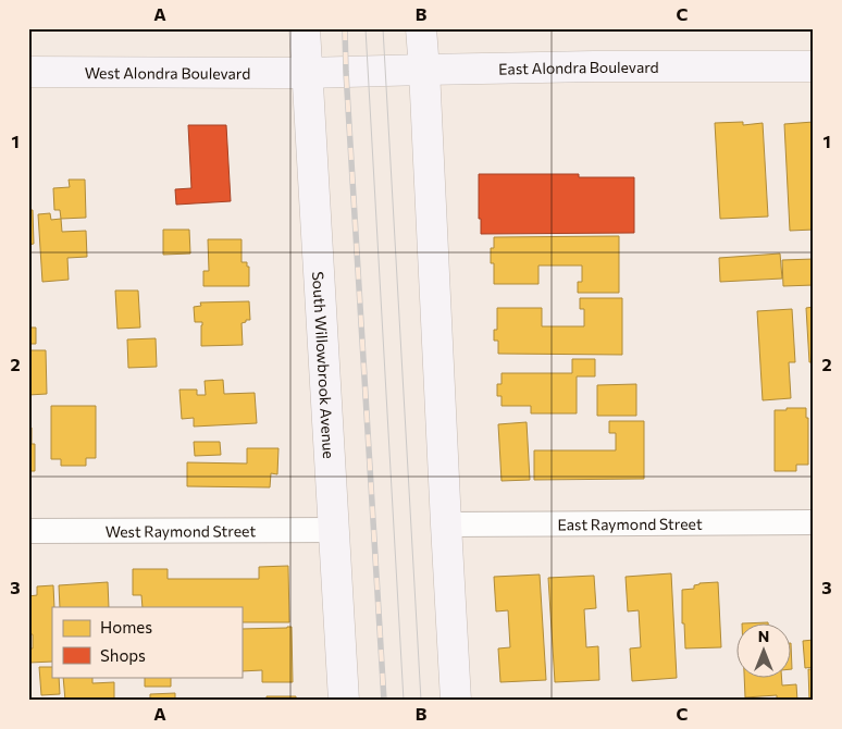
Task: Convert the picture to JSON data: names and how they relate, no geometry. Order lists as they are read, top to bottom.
{
  "streets": {
    "street": [
      "East Alondra Boulevard",
      "West Alondra Boulevard",
      "South Willowbrook Avenue",
      "East Raymond Street",
      "West Raymond Street"
    ]
  },
  "crossings": [
    ["East Alondra Boulevard", "West Alondra Boulevard"],
    ["West Alondra Boulevard", "South Willowbrook Avenue"],
    ["South Willowbrook Avenue", "West Raymond Street"]
  ],
  "legend": ["Homes", "Shops"],
  "north": "top",
  "grid": {
    "columns": ["A", "B", "C"],
    "rows": ["1", "2", "3"]
  }
}
